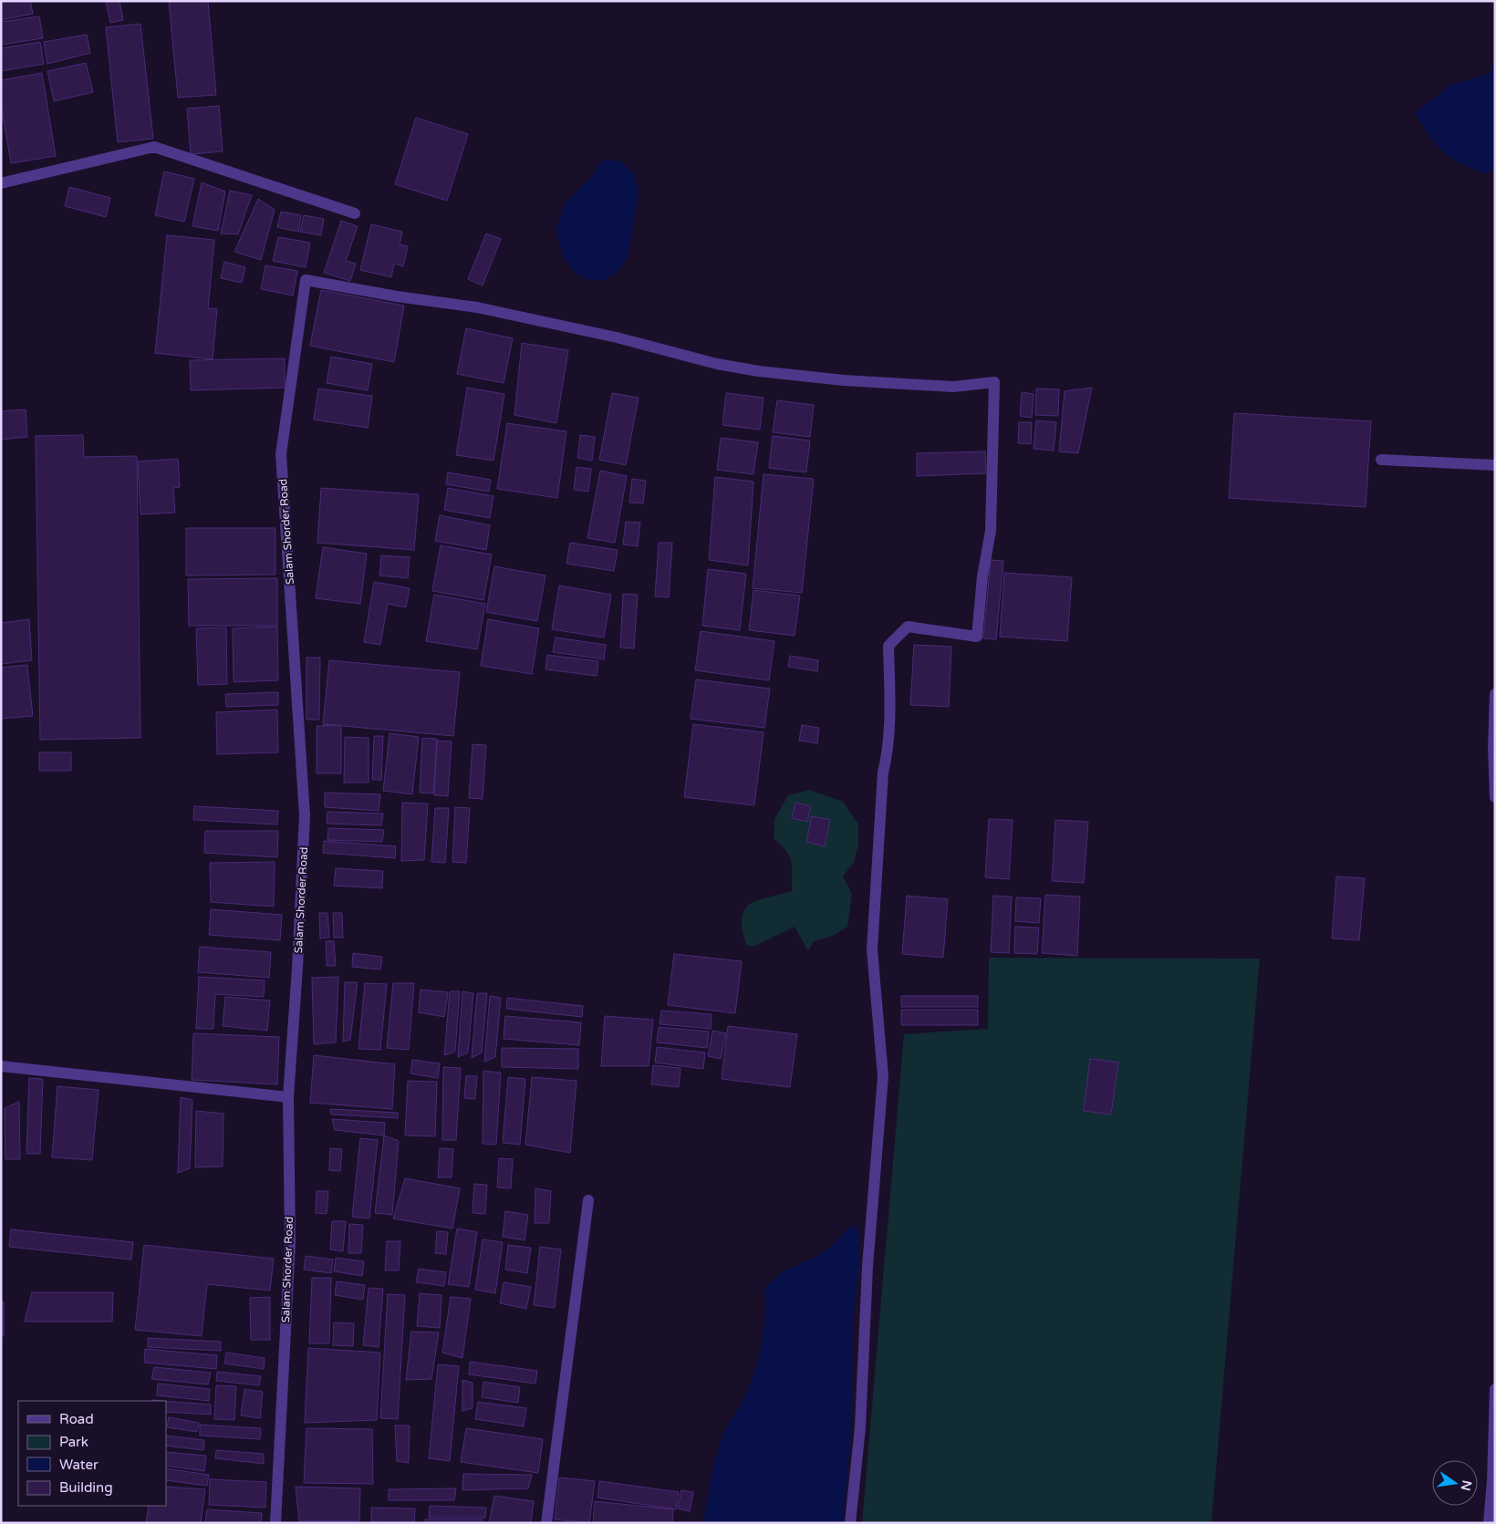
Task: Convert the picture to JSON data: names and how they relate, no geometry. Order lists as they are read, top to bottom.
{
  "streets": {
    "street": ["Salam Shorder Road"]
  },
  "legend": [
    "Road",
    "Park",
    "Water",
    "Building"
  ],
  "north": "right"
}
